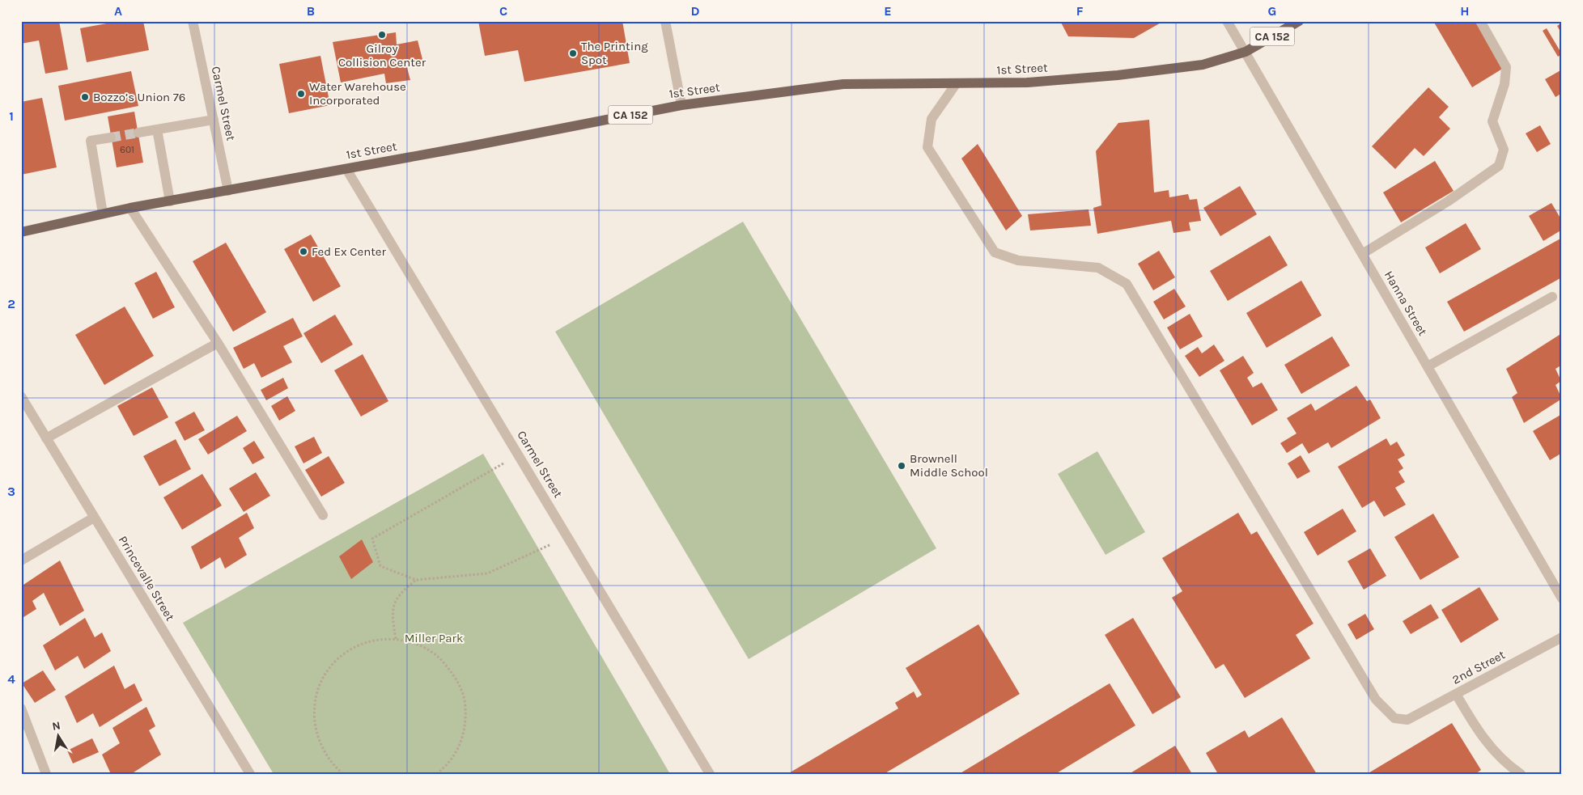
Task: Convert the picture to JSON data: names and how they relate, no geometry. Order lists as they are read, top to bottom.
{
  "streets": {
    "main road": ["CA 152", "1st Street"],
    "street": [
      "Carmel Street",
      "Hanna Street",
      "Princevalle Street",
      "2nd Street"
    ]
  },
  "crossings": [
    ["1st Street", "Carmel Street"],
    ["1st Street", "Hanna Street"],
    ["1st Street", "2nd Street"]
  ],
  "parks": ["Miller Park"],
  "places": [
    "Gilroy Collision Center",
    "The Printing Spot",
    "Water Warehouse Incorporated",
    "Bozzo’s Union 76",
    "Fed Ex Center",
    "Brownell Middle School"
  ],
  "house_numbers": ["601"],
  "north": "top",
  "grid": {
    "columns": [
      "A",
      "B",
      "C",
      "D",
      "E",
      "F",
      "G",
      "H"
    ],
    "rows": [
      "1",
      "2",
      "3",
      "4"
    ]
  }
}
